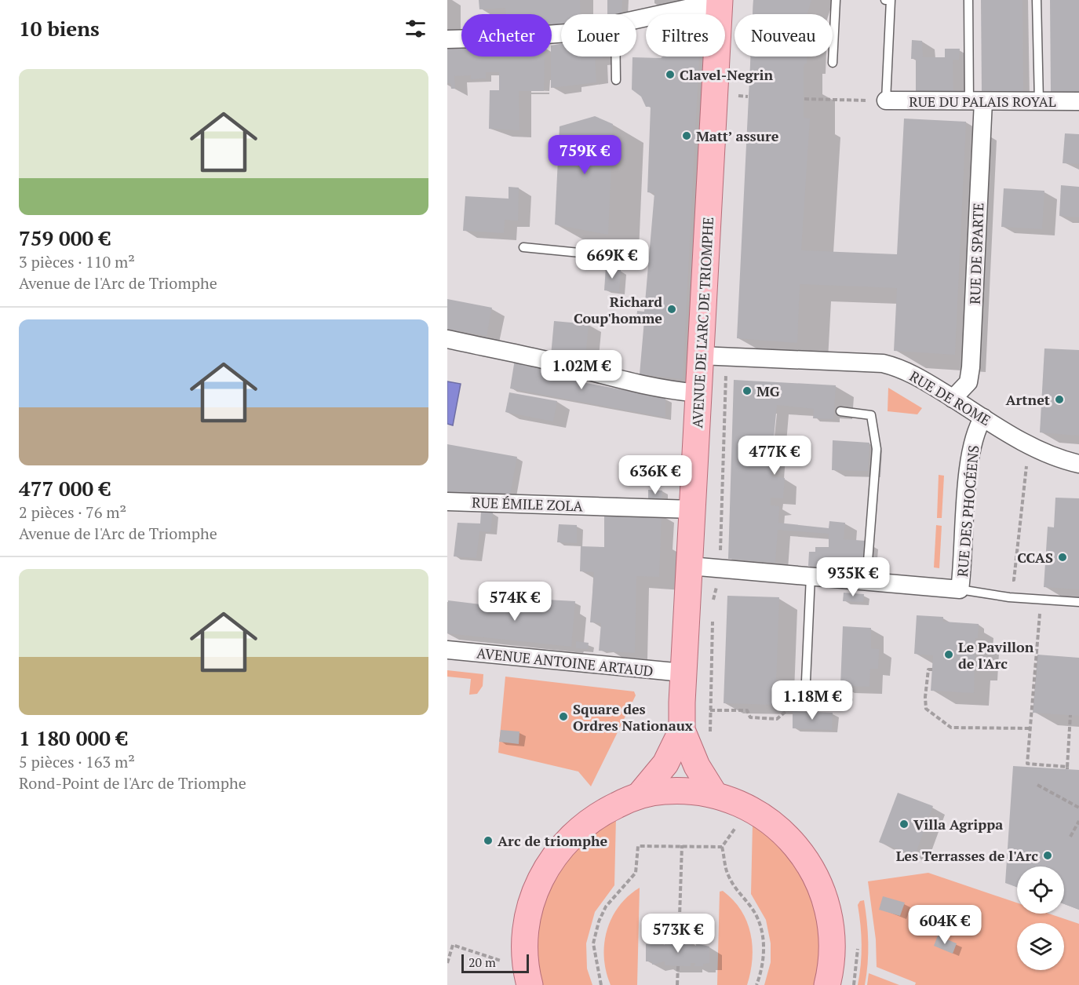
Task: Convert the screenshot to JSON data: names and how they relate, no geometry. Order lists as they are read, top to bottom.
{
  "streets": {
    "main road": ["AVENUE DE L'ARC DE TRIOMPHE"],
    "street": [
      "RUE DU PALAIS ROYAL",
      "RUE DE SPARTE",
      "RUE DE ROME",
      "RUE ÉMILE ZOLA",
      "RUE DES PHOCÉENS",
      "AVENUE ANTOINE ARTAUD"
    ]
  },
  "crossings": [
    ["RUE DU PALAIS ROYAL", "RUE DE SPARTE"],
    ["RUE DE SPARTE", "RUE DE ROME"],
    ["AVENUE DE L'ARC DE TRIOMPHE", "RUE DE ROME"],
    ["AVENUE DE L'ARC DE TRIOMPHE", "RUE ÉMILE ZOLA"],
    ["AVENUE DE L'ARC DE TRIOMPHE", "RUE DES PHOCÉENS"],
    ["AVENUE DE L'ARC DE TRIOMPHE", "AVENUE ANTOINE ARTAUD"],
    ["RUE DE ROME", "RUE DES PHOCÉENS"]
  ],
  "places": [
    "Clavel-Negrin",
    "Matt’ assure",
    "Richard Coup'homme",
    "MG",
    "Artnet",
    "CCAS",
    "Le Pavillon de l'Arc",
    "Square des Ordres Nationaux",
    "Villa Agrippa",
    "Arc de triomphe",
    "Les Terrasses de l'Arc"
  ],
  "scale_bar": "20 m",
  "page": {
    "heading": "10 biens",
    "chip": [
      "Acheter",
      "Louer",
      "Filtres",
      "Nouveau"
    ],
    "list": [
      {
        "name": "759 000 €",
        "note": "3 pièces · 110 m² · Avenue de l'Arc de Triomphe"
      },
      {
        "name": "477 000 €",
        "note": "2 pièces · 76 m² · Avenue de l'Arc de Triomphe"
      },
      {
        "name": "1 180 000 €",
        "note": "5 pièces · 163 m² · Rond-Point de l'Arc de Triomphe"
      }
    ],
    "price": [
      "759K €",
      "669K €",
      "1.02M €",
      "477K €",
      "636K €",
      "935K €",
      "574K €",
      "1.18M €",
      "604K €",
      "573K €"
    ],
    "scale": "20 m"
  }
}
